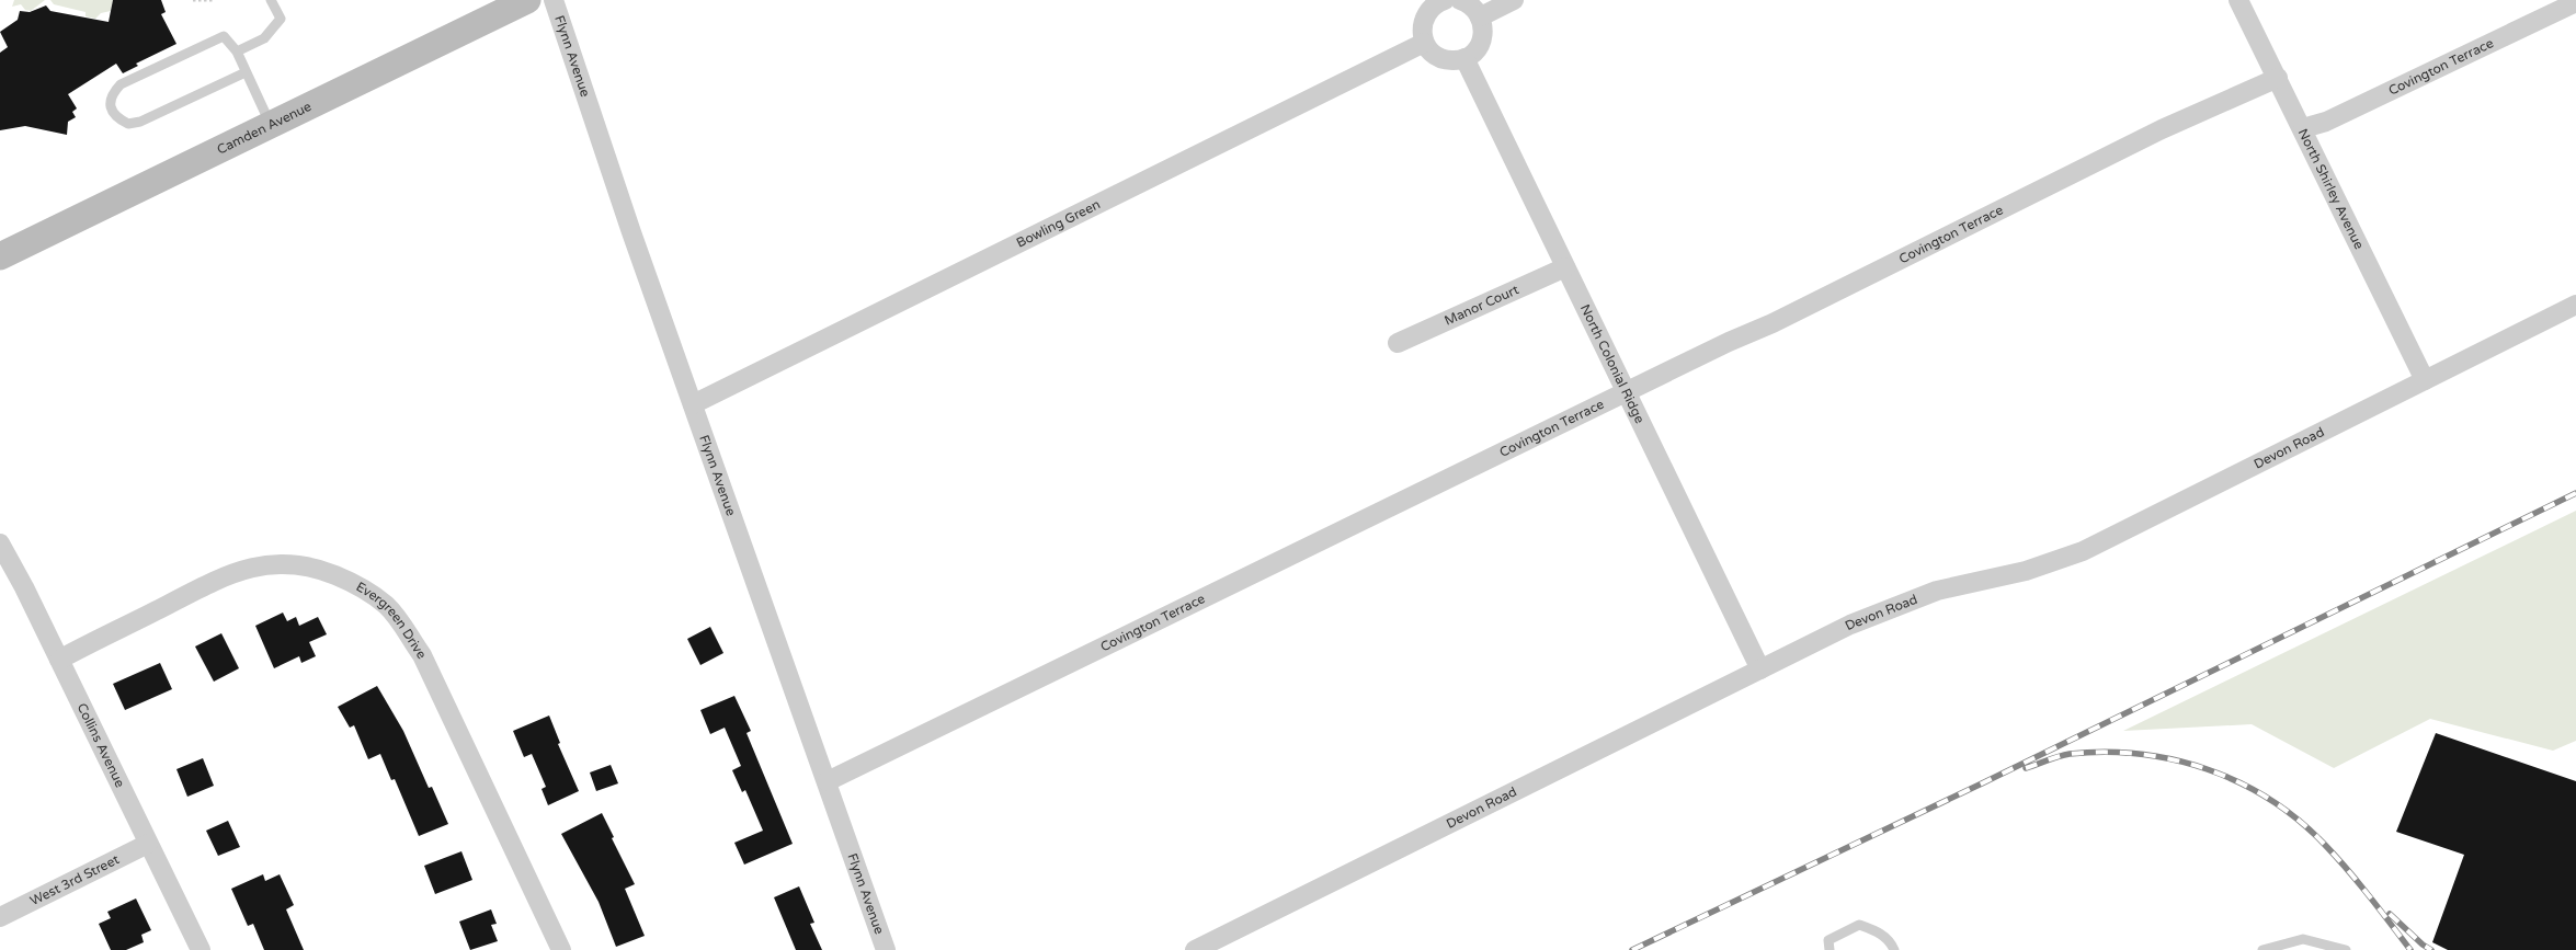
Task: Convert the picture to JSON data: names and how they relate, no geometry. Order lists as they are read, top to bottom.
{
  "streets": {
    "main road": ["Camden Avenue"],
    "street": [
      "Flynn Avenue",
      "Covington Terrace",
      "North Shirley Avenue",
      "Bowling Green",
      "Manor Court",
      "North Colonial Ridge",
      "Devon Road",
      "Evergreen Drive",
      "Collins Avenue",
      "West 3rd Street"
    ]
  },
  "crossings": [
    ["Flynn Avenue", "Covington Terrace"],
    ["Flynn Avenue", "Bowling Green"],
    ["Covington Terrace", "North Shirley Avenue"],
    ["Covington Terrace", "North Colonial Ridge"],
    ["North Shirley Avenue", "Devon Road"],
    ["Manor Court", "North Colonial Ridge"],
    ["North Colonial Ridge", "Devon Road"],
    ["Evergreen Drive", "Collins Avenue"],
    ["Collins Avenue", "West 3rd Street"]
  ]
}
